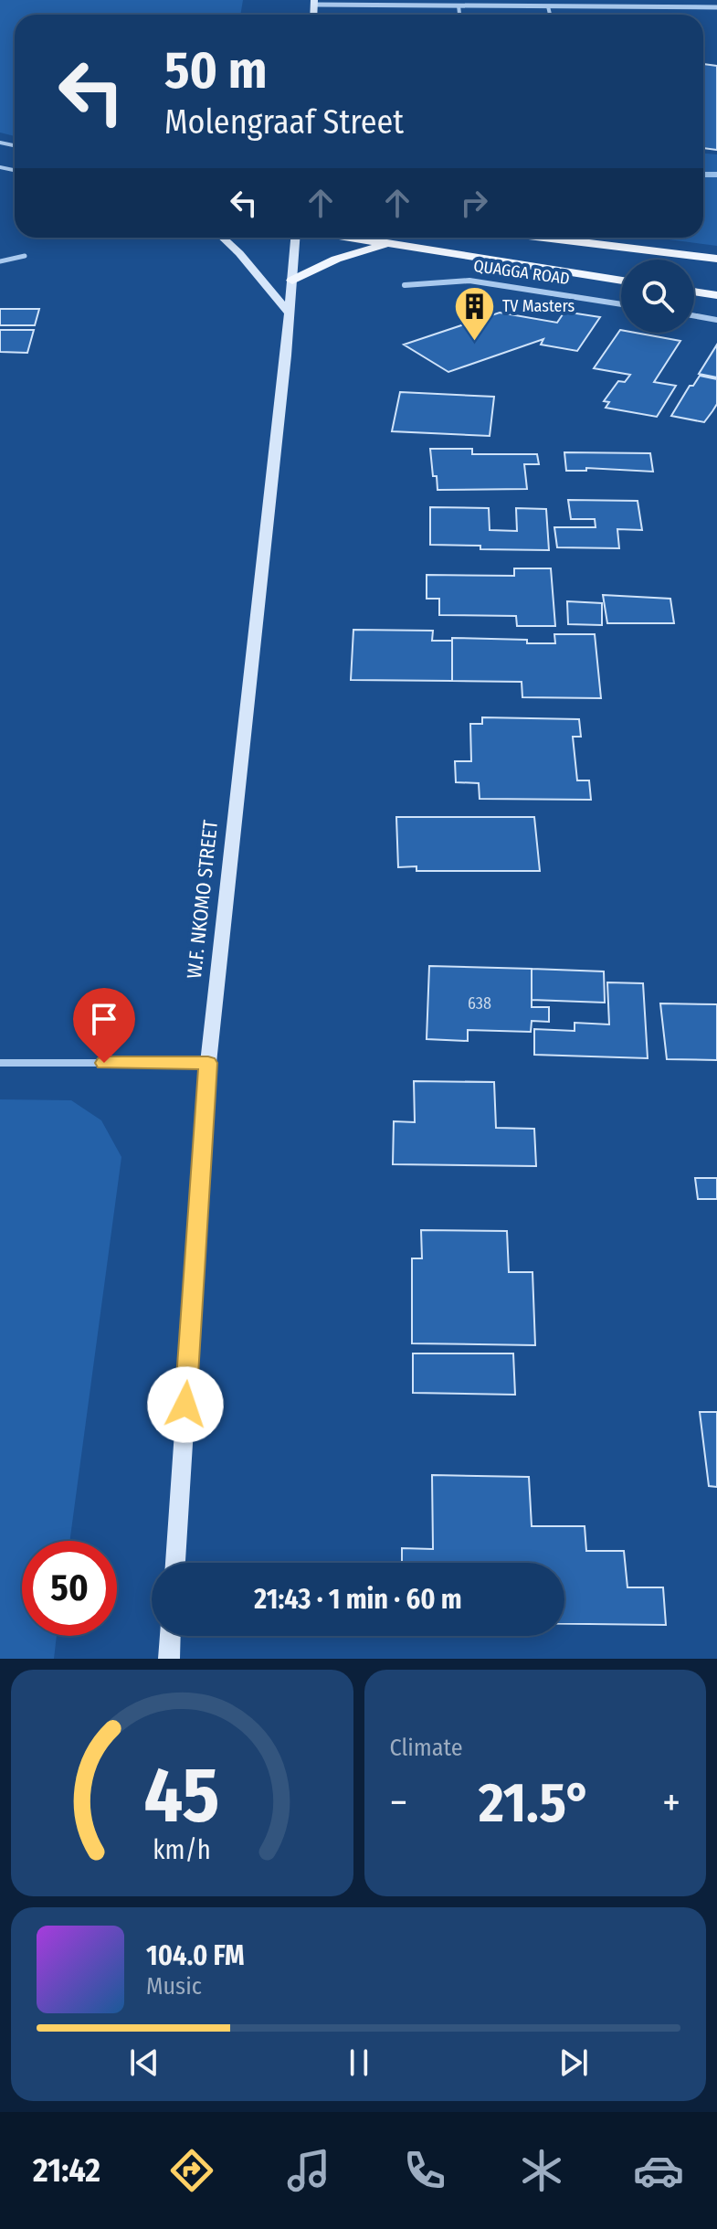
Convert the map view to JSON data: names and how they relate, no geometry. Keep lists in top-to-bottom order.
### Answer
{
  "streets": {
    "main road": ["QUAGGA ROAD", "W.F. NKOMO STREET"]
  },
  "places": {
    "building": ["TV Masters"]
  },
  "house_numbers": ["638"],
  "page": {
    "turn": ["50 m", "Molengraaf Street"],
    "limit": "50",
    "trip": "21:43 · 1 min · 60 m",
    "tile": "Climate",
    "heat": ["−", "21.5°", "+"],
    "song": ["104.0 FM", "Music"],
    "tabs": "21:42",
    "gauge": ["45", "km/h"]
  }
}
